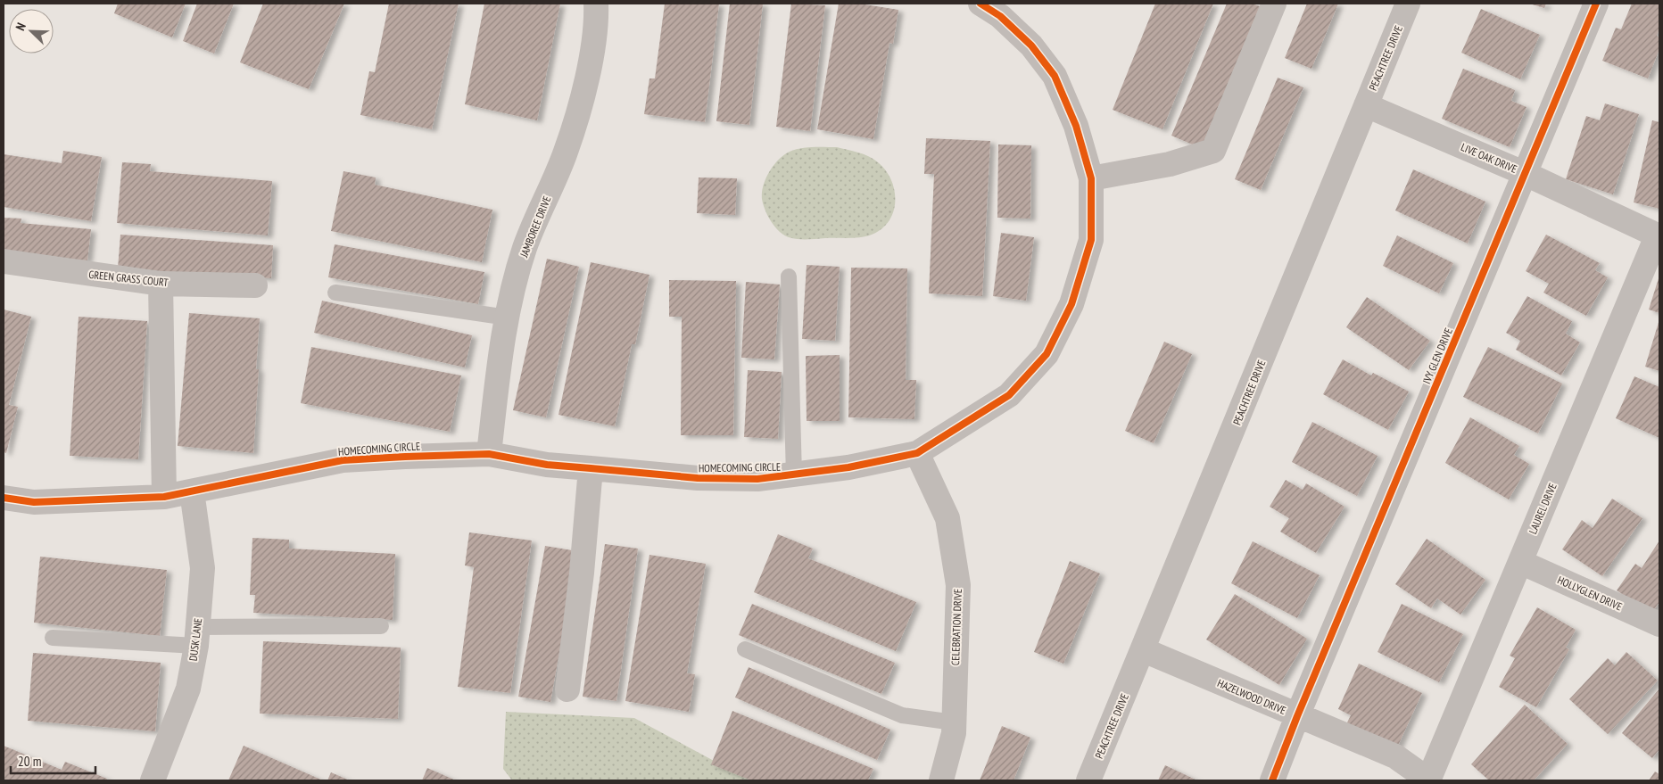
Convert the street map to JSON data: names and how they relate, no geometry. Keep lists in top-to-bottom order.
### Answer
{
  "streets": {
    "street": [
      "PEACHTREE DRIVE",
      "LIVE OAK DRIVE",
      "JAMBOREE DRIVE",
      "GREEN GRASS COURT",
      "IVY GLEN DRIVE",
      "HOMECOMING CIRCLE",
      "LAUREL DRIVE",
      "HOLLYGLEN DRIVE",
      "CELEBRATION DRIVE",
      "DUSK LANE",
      "HAZELWOOD DRIVE"
    ]
  },
  "crossings": [
    ["PEACHTREE DRIVE", "LIVE OAK DRIVE"],
    ["PEACHTREE DRIVE", "HAZELWOOD DRIVE"],
    ["LIVE OAK DRIVE", "IVY GLEN DRIVE"],
    ["LIVE OAK DRIVE", "LAUREL DRIVE"],
    ["JAMBOREE DRIVE", "HOMECOMING CIRCLE"],
    ["IVY GLEN DRIVE", "HAZELWOOD DRIVE"],
    ["HOMECOMING CIRCLE", "CELEBRATION DRIVE"],
    ["HOMECOMING CIRCLE", "DUSK LANE"],
    ["LAUREL DRIVE", "HOLLYGLEN DRIVE"],
    ["LAUREL DRIVE", "HAZELWOOD DRIVE"]
  ],
  "scale_bar": "20 m",
  "north": "top left"
}
